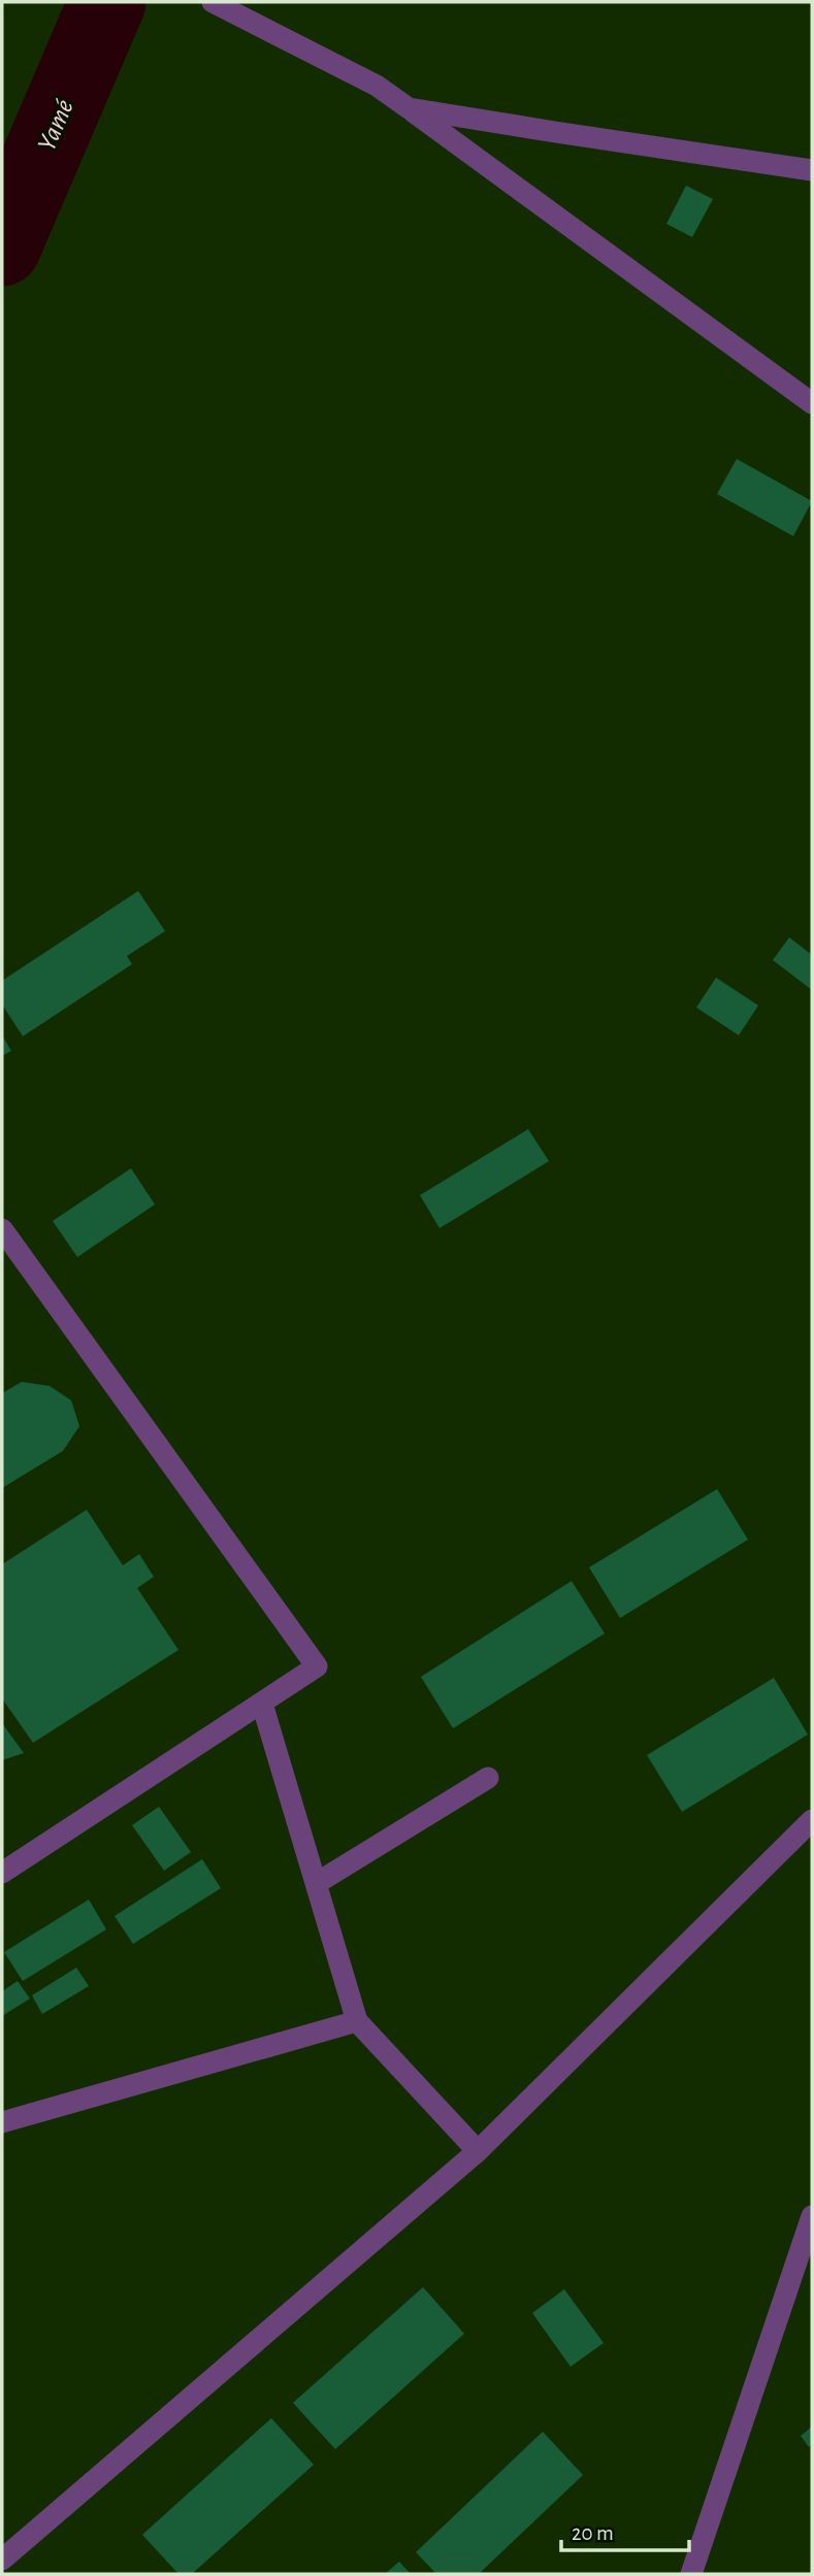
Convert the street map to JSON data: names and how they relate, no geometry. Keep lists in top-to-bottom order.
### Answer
{
  "water": ["Yamé"],
  "scale_bar": "20 m"
}
